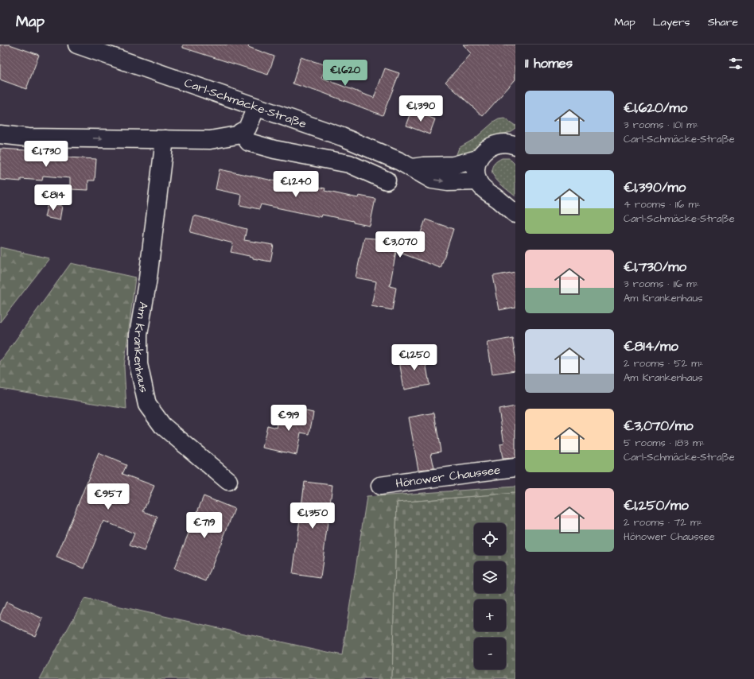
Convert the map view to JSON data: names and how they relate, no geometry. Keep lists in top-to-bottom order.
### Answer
{
  "streets": {
    "street": ["Carl-Schmäcke-Straße", "Am Krankenhaus", "Hönower Chaussee"]
  },
  "page": {
    "header": "Map",
    "nav": ["Map", "Layers", "Share"],
    "heading": "11 homes",
    "price": [
      "€1,620",
      "€1,390",
      "€1,730",
      "€1,240",
      "€814",
      "€3,070",
      "€1,250",
      "€919",
      "€957",
      "€1,350",
      "€719"
    ],
    "list": [
      {
        "name": "€1,620/mo",
        "note": "3 rooms · 101 m² · Carl-Schmäcke-Straße"
      },
      {
        "name": "€1,390/mo",
        "note": "4 rooms · 116 m² · Carl-Schmäcke-Straße"
      },
      {
        "name": "€1,730/mo",
        "note": "3 rooms · 116 m² · Am Krankenhaus"
      },
      {
        "name": "€814/mo",
        "note": "2 rooms · 52 m² · Am Krankenhaus"
      },
      {
        "name": "€3,070/mo",
        "note": "5 rooms · 183 m² · Carl-Schmäcke-Straße"
      },
      {
        "name": "€1,250/mo",
        "note": "2 rooms · 72 m² · Hönower Chaussee"
      }
    ],
    "map_buttons": ["+", "−"]
  }
}
